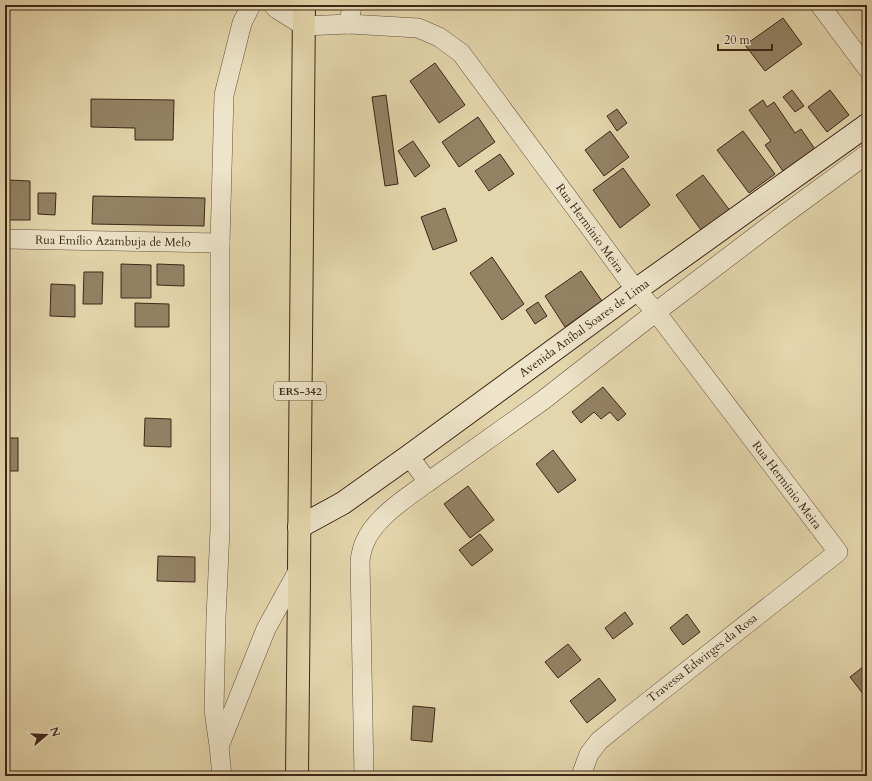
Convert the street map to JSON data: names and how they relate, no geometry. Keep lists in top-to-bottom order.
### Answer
{
  "streets": {
    "main road": ["ERS-342"],
    "street": [
      "Rua Hermínio Meira",
      "Rua Emílio Azambuja de Melo",
      "Avenida Aníbal Soares de Lima",
      "Travessa Edwirges da Rosa"
    ]
  },
  "crossings": [
    ["Rua Hermínio Meira", "Avenida Aníbal Soares de Lima"],
    ["Rua Hermínio Meira", "ERS-342"],
    ["Rua Hermínio Meira", "Travessa Edwirges da Rosa"],
    ["Avenida Aníbal Soares de Lima", "ERS-342"]
  ],
  "scale_bar": "20 m",
  "north": "right"
}
